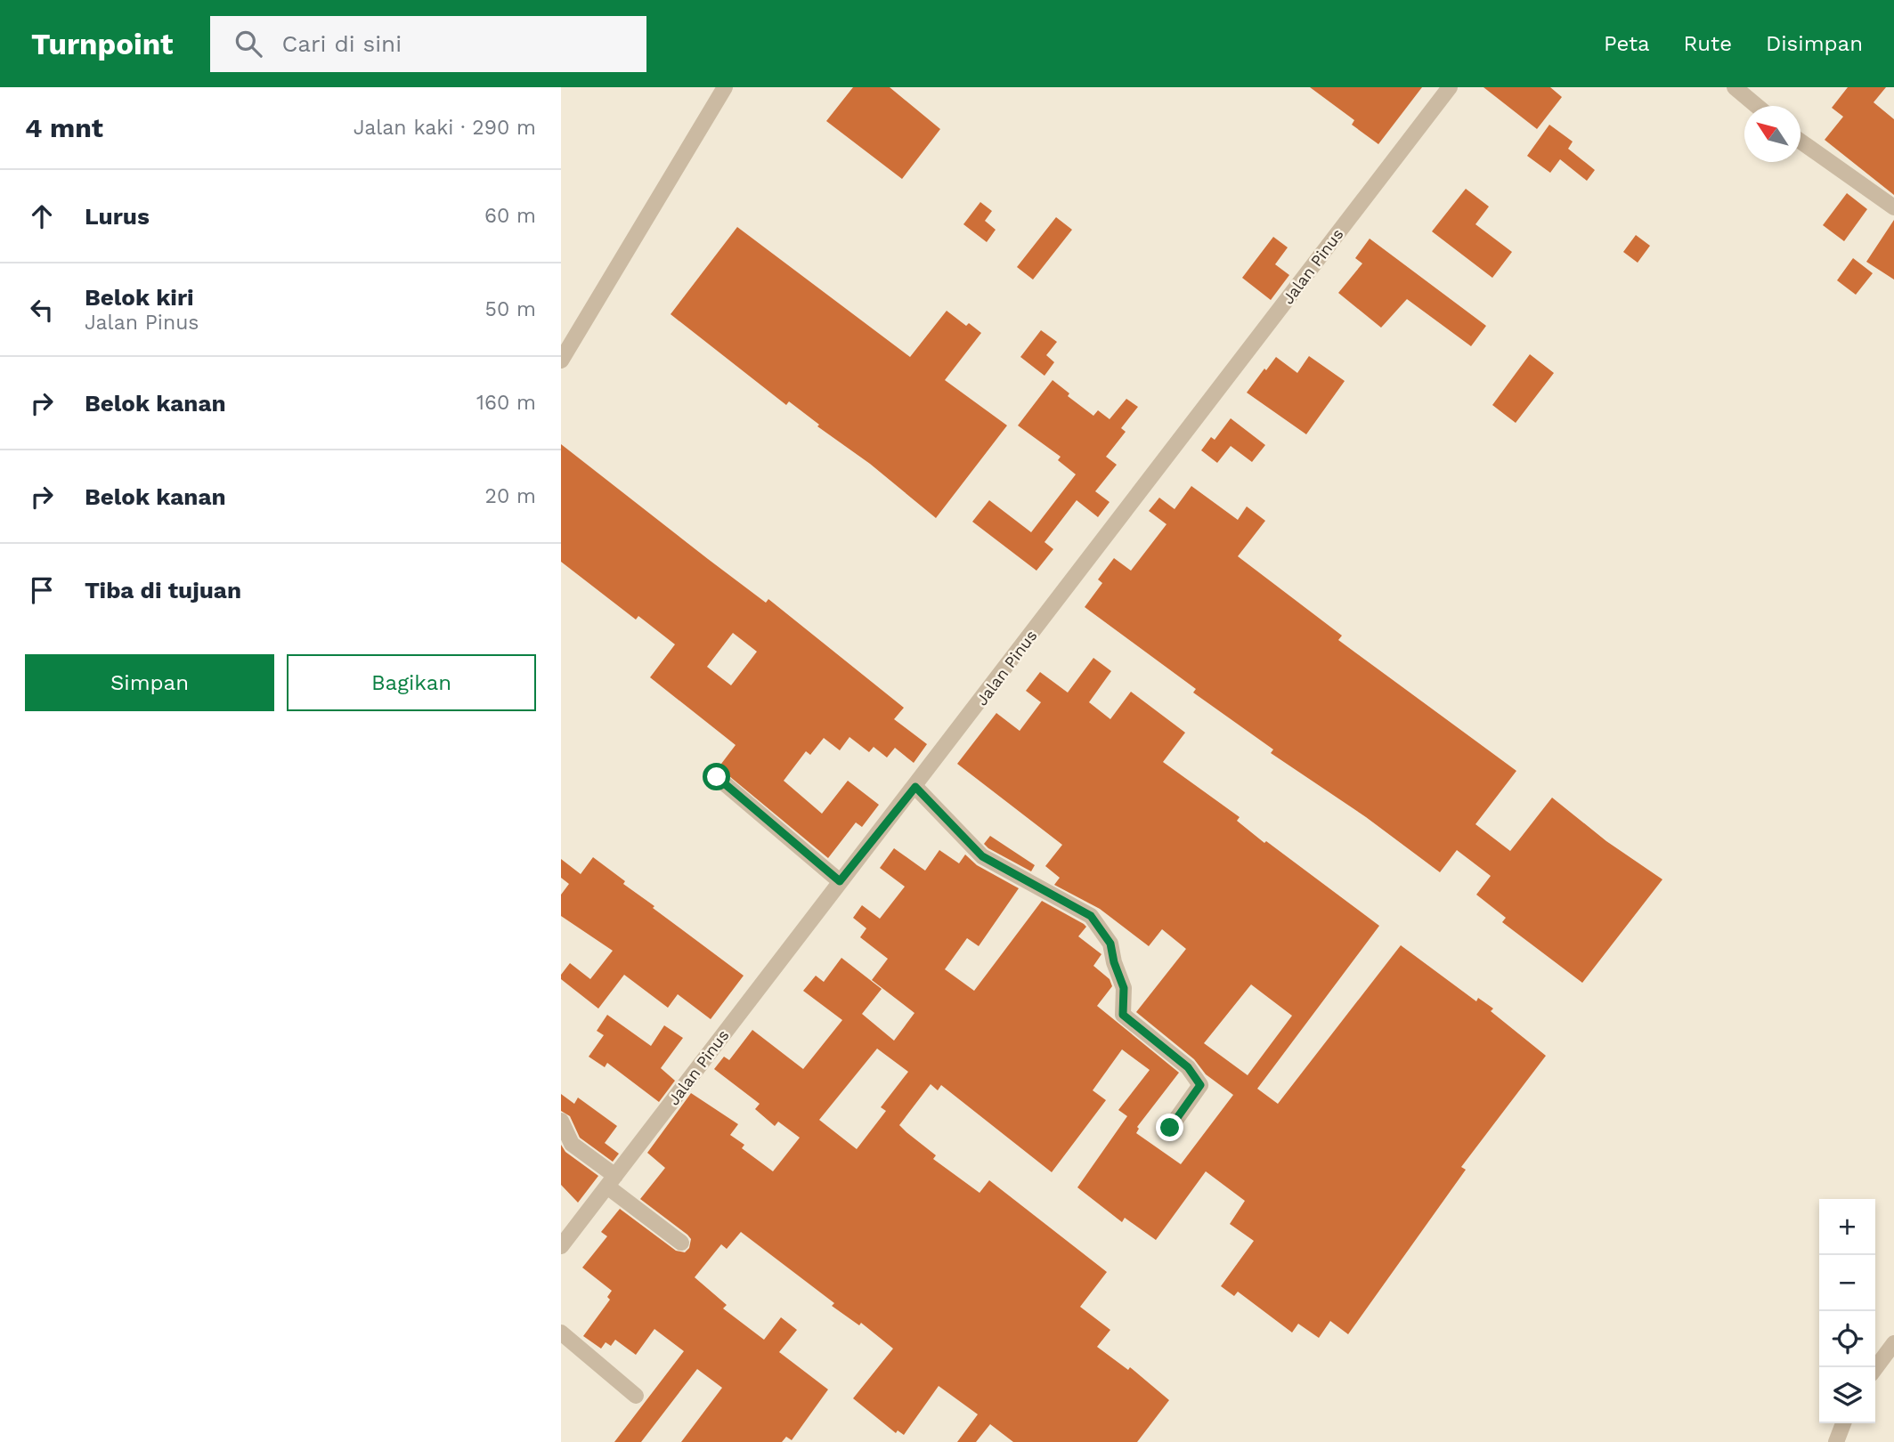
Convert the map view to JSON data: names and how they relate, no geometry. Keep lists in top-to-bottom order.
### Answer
{
  "streets": {
    "street": ["Jalan Pinus"]
  },
  "north": "top left",
  "page": {
    "header": "Turnpoint",
    "search": "Cari di sini",
    "nav": ["Peta", "Rute", "Disimpan"],
    "heading": ["4 mnt", "Jalan kaki · 290 m"],
    "list": [
      ["Lurus", "60 m"],
      ["Belok kiri", "Jalan Pinus", "50 m"],
      ["Belok kanan", "160 m"],
      ["Belok kanan", "20 m"],
      "Tiba di tujuan"
    ],
    "buttons": ["Simpan", "Bagikan"],
    "map_buttons": ["+", "−"]
  }
}
